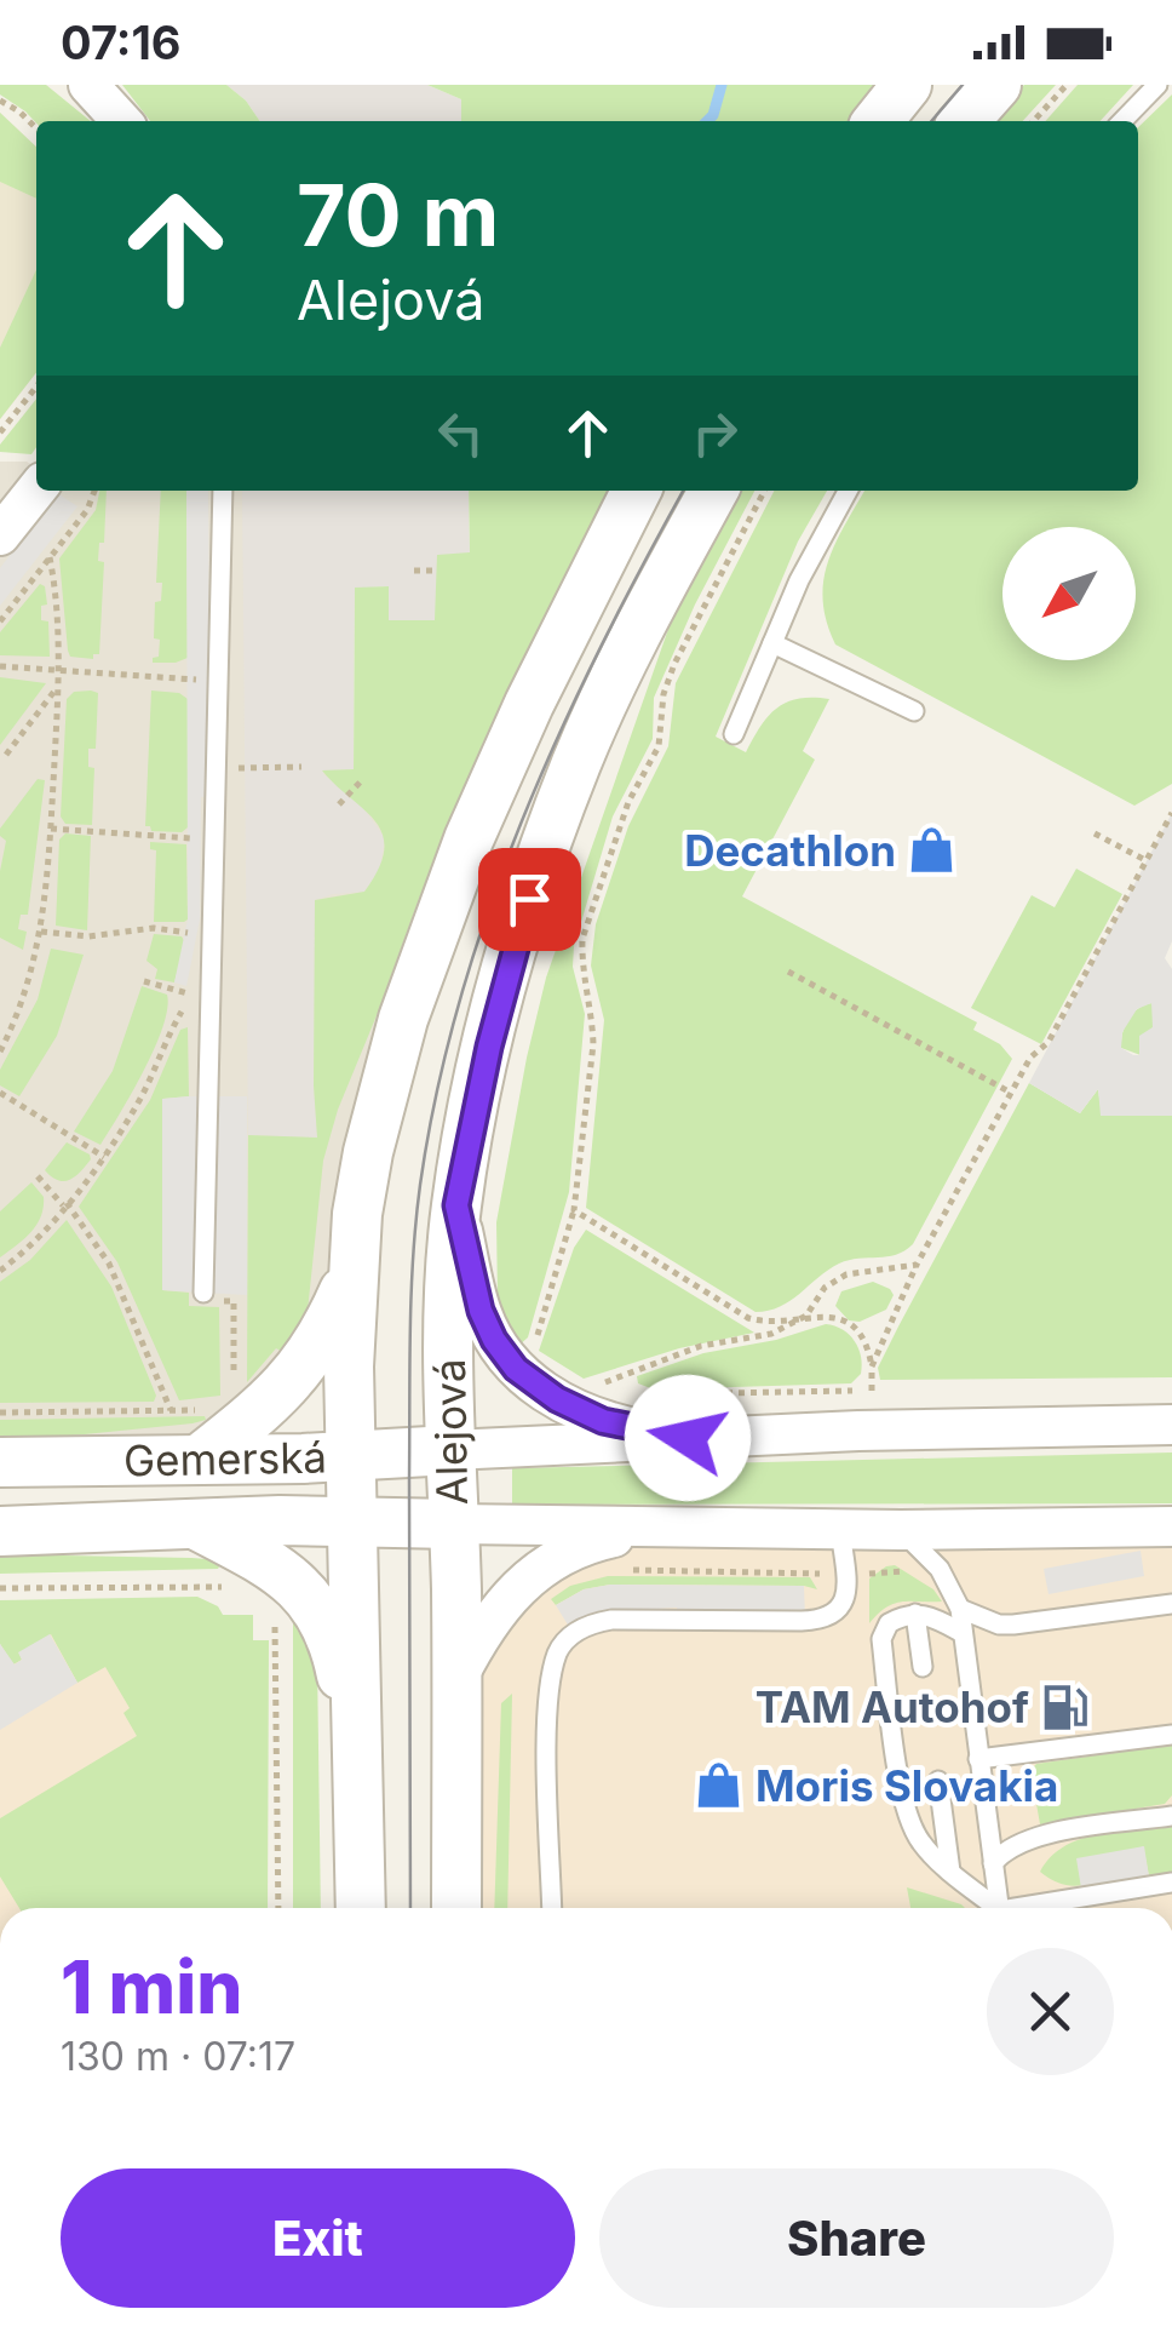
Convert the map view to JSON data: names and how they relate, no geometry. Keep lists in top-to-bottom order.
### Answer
{
  "streets": {
    "street": ["Alejová", "Gemerská"]
  },
  "crossings": [
    ["Alejová", "Gemerská"]
  ],
  "places": {
    "shop": ["Decathlon", "Moris Slovakia"],
    "fuel station": ["TAM Autohof"]
  },
  "north": "bottom left",
  "page": {
    "status": "07:16",
    "turn": ["70 m", "Alejová"],
    "heading": ["1 min", "130 m · 07:17"],
    "buttons": ["Exit", "Share"]
  }
}
